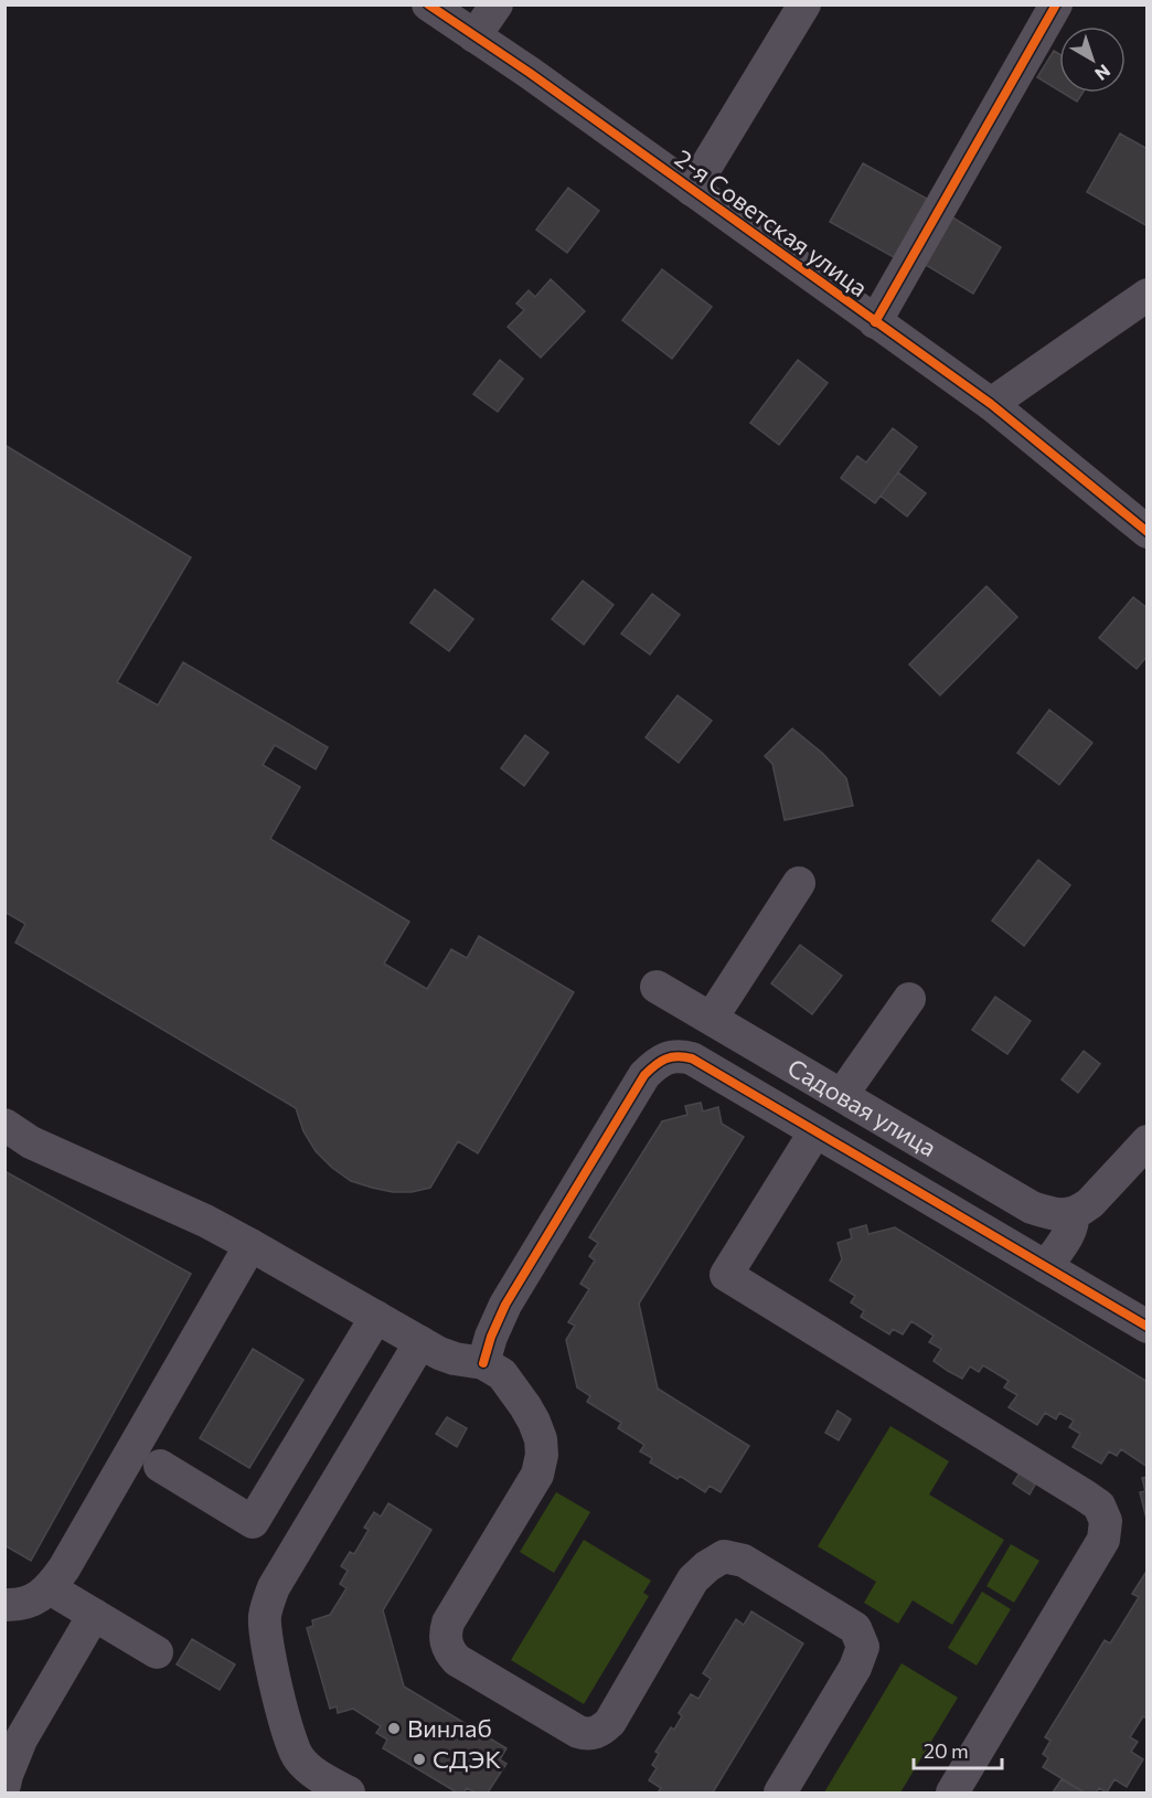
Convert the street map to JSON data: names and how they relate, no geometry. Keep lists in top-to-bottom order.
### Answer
{
  "streets": {
    "street": ["2-я Советская улица", "Садовая улица"]
  },
  "places": ["Винлаб", "СДЭК"],
  "scale_bar": "20 m",
  "north": "bottom right"
}
